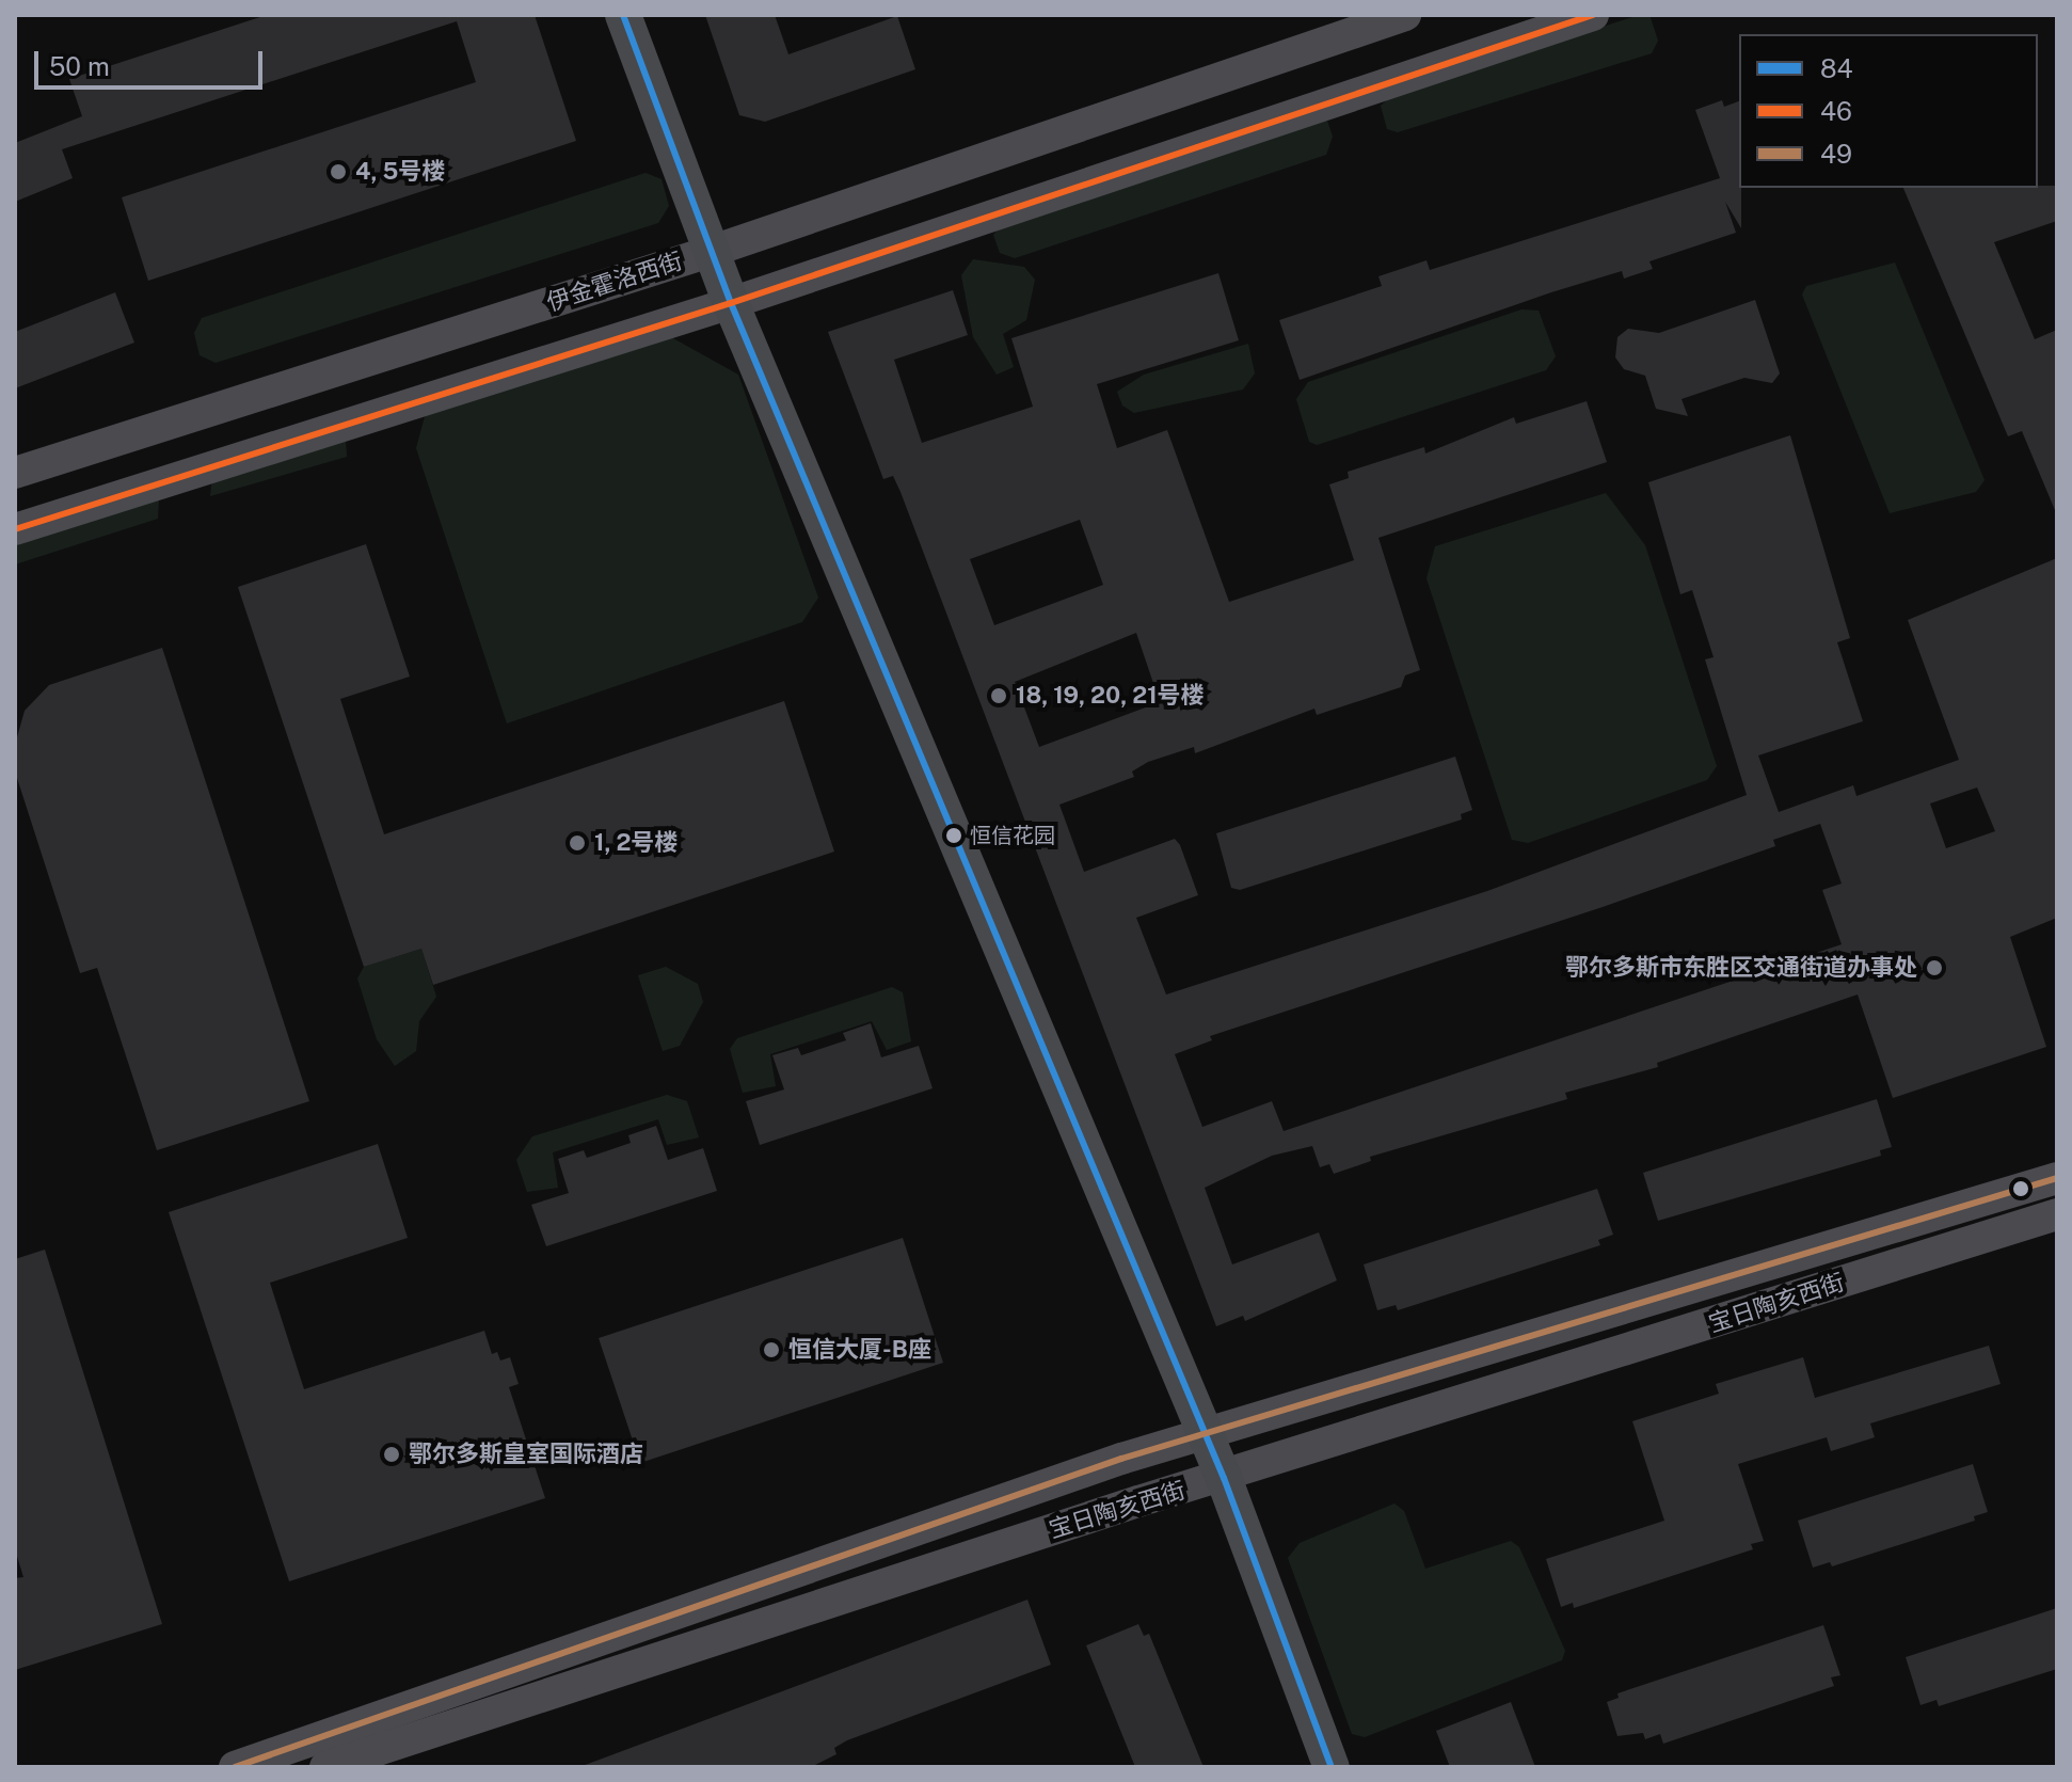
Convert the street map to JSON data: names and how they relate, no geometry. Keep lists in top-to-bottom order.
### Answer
{
  "streets": {
    "street": ["伊金霍洛西街", "宝日陶亥西街"]
  },
  "places": [
    "4, 5号楼",
    "18, 19, 20, 21号楼",
    "恒信花园",
    "1, 2号楼",
    "鄂尔多斯市东胜区交通街道办事处",
    "恒信大厦-B座",
    "鄂尔多斯皇室国际酒店"
  ],
  "lines": ["transit line 84", "transit line 46", "transit line 49"],
  "legend": ["84", "46", "49"],
  "scale_bar": "50 m"
}
